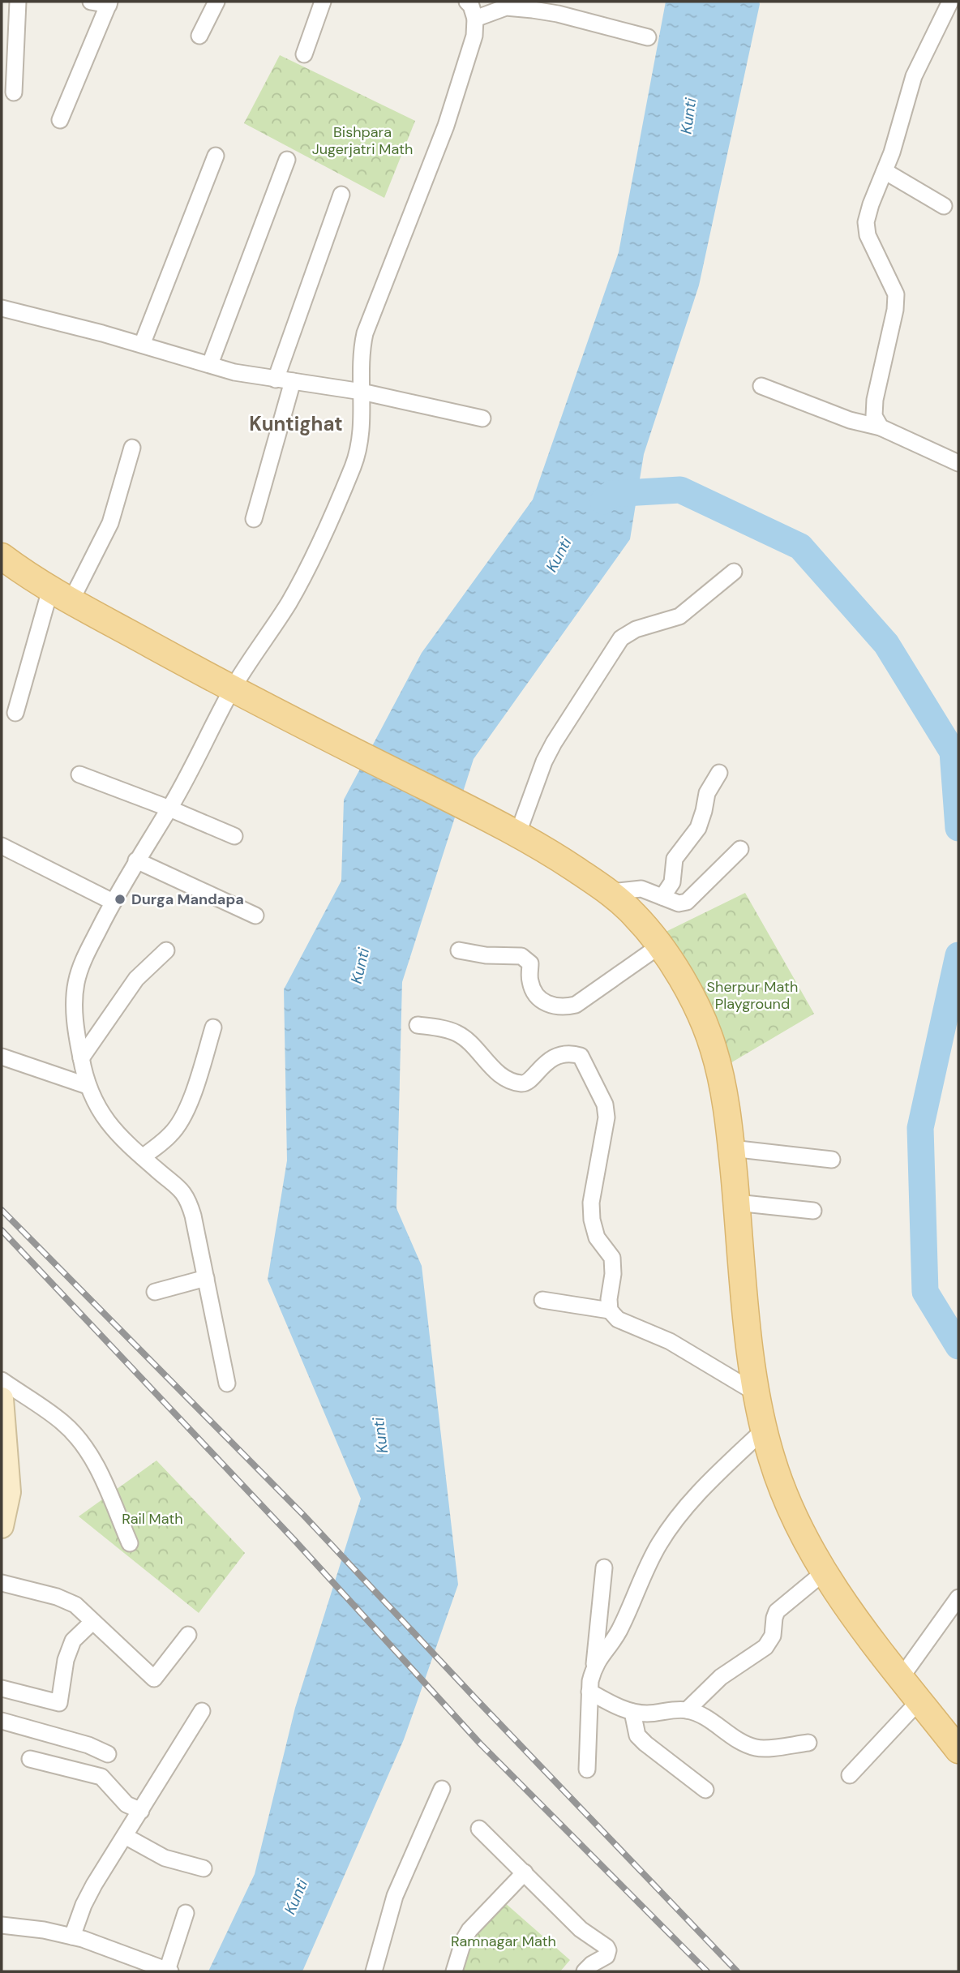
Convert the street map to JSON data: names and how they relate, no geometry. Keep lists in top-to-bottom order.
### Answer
{
  "districts": ["Kuntighat"],
  "water": ["Kunti"],
  "parks": [
    "Bishpara Jugerjatri Math",
    "Sherpur Math Playground",
    "Rail Math",
    "Ramnagar Math"
  ],
  "places": ["Durga Mandapa"]
}
